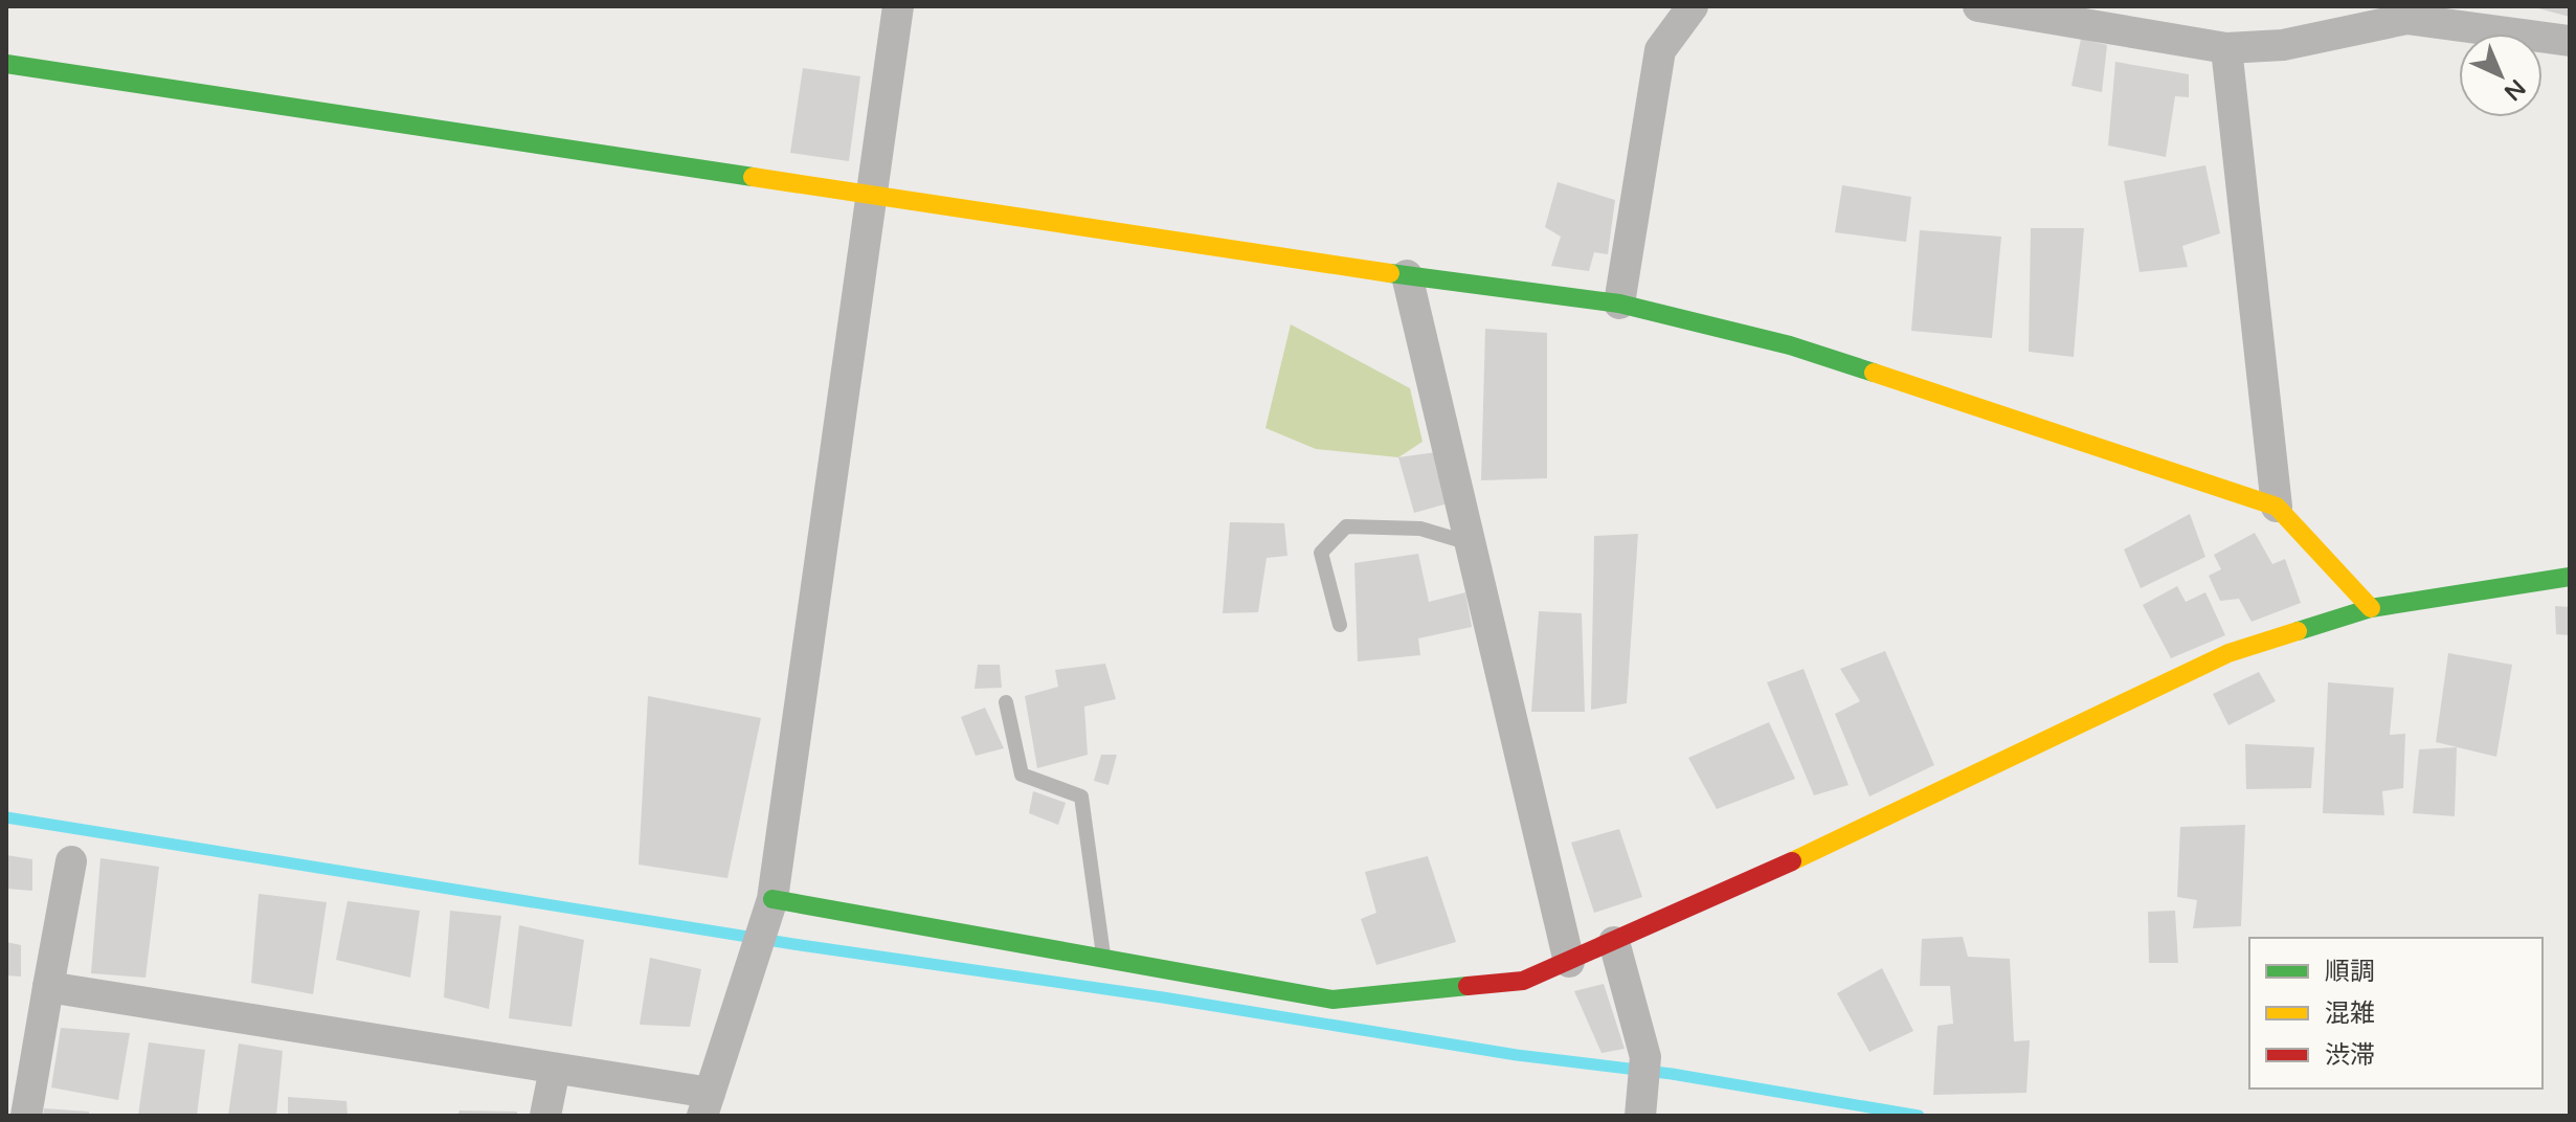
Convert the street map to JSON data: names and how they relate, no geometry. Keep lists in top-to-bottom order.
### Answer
{
  "legend": ["順調", "混雑", "渋滞"],
  "north": "bottom right"
}
